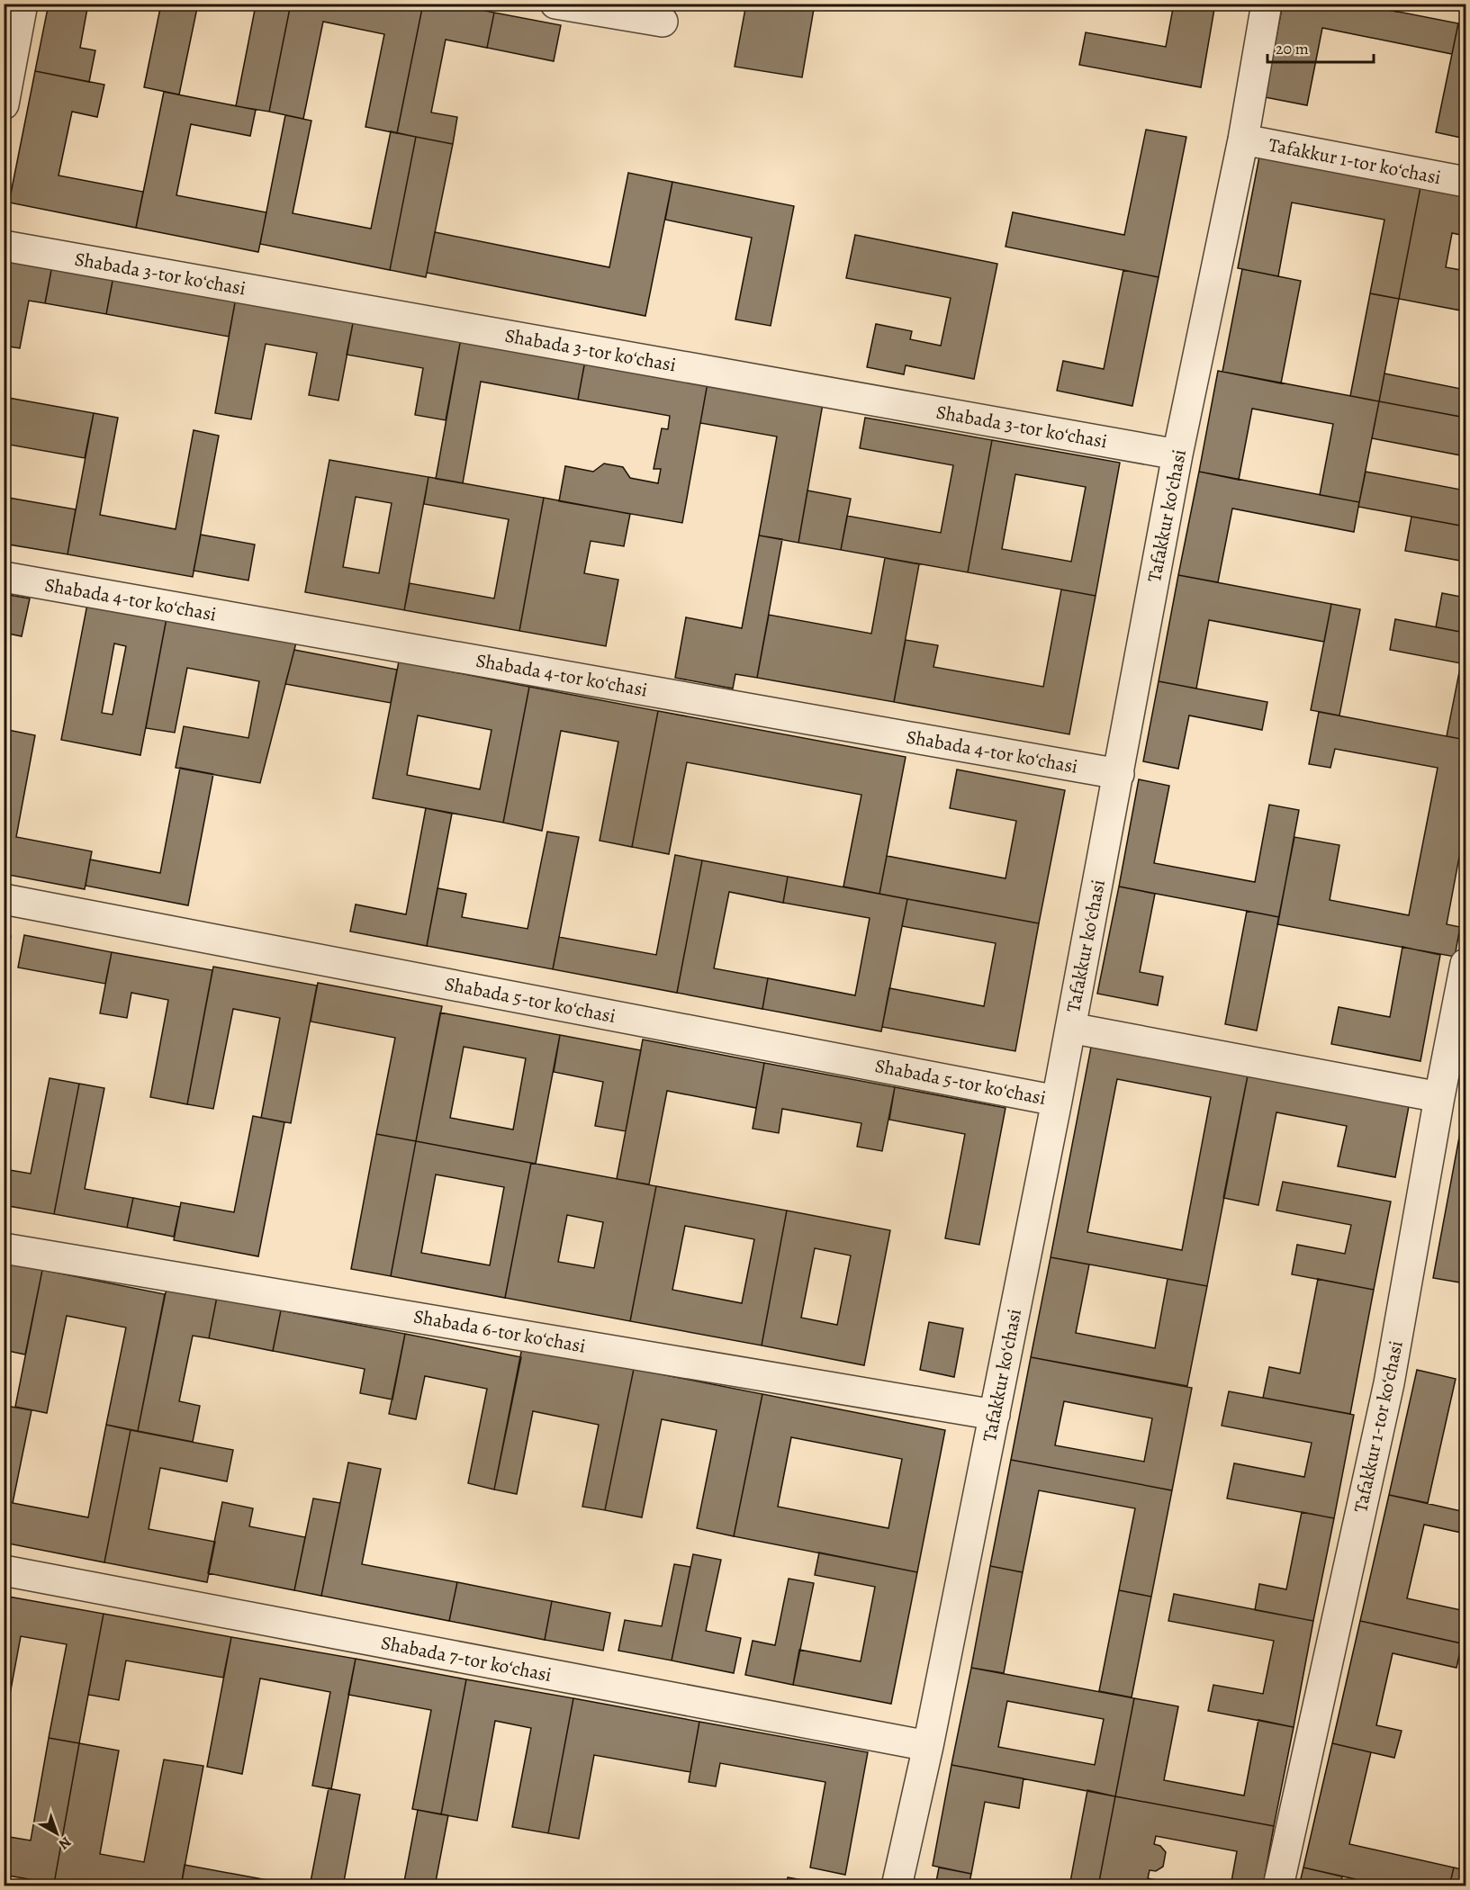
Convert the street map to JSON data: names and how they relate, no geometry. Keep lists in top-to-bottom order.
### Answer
{
  "streets": {
    "street": [
      "Tafakkur 1-tor koʻchasi",
      "Shabada 3-tor koʻchasi",
      "Tafakkur koʻchasi",
      "Shabada 4-tor koʻchasi",
      "Shabada 5-tor koʻchasi",
      "Shabada 6-tor koʻchasi",
      "Shabada 7-tor koʻchasi"
    ]
  },
  "crossings": [
    ["Tafakkur 1-tor koʻchasi", "Tafakkur koʻchasi"],
    ["Shabada 3-tor koʻchasi", "Tafakkur koʻchasi"],
    ["Tafakkur koʻchasi", "Shabada 4-tor koʻchasi"],
    ["Tafakkur koʻchasi", "Shabada 5-tor koʻchasi"],
    ["Tafakkur koʻchasi", "Shabada 6-tor koʻchasi"],
    ["Tafakkur koʻchasi", "Shabada 7-tor koʻchasi"]
  ],
  "scale_bar": "20 m",
  "north": "bottom right"
}
